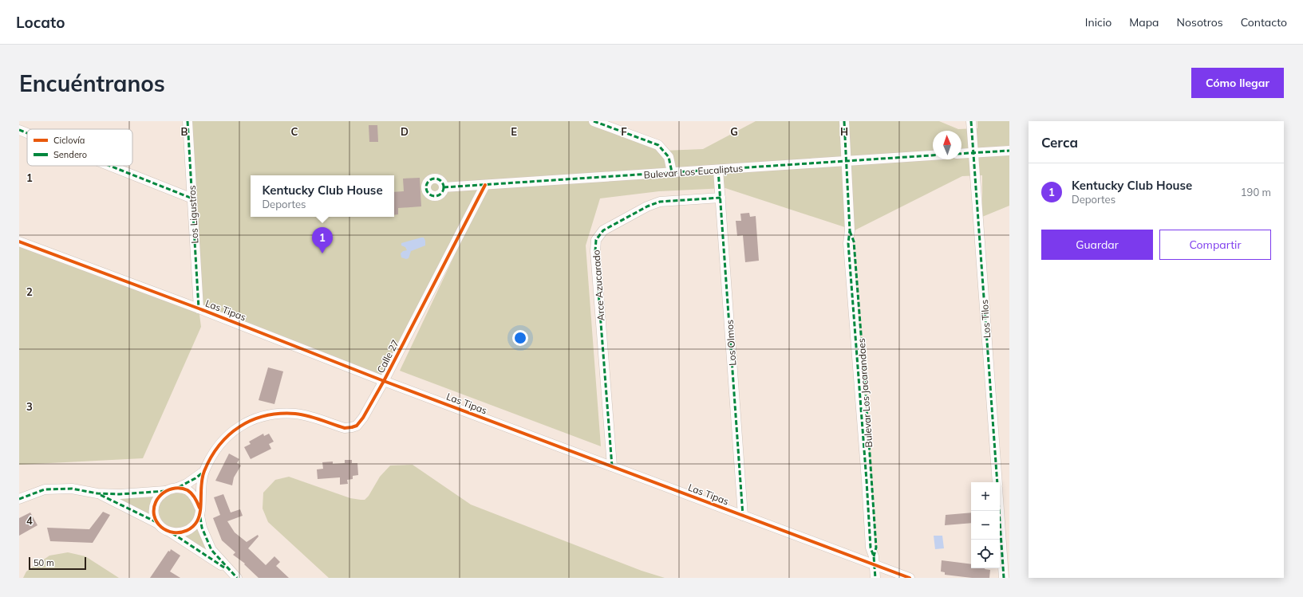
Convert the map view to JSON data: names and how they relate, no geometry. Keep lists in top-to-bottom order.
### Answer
{
  "streets": {
    "street": [
      "Bulevar Los Eucaliptus",
      "Los Ligustros",
      "Arce Azucarado",
      "Las Tipas",
      "Los Tilos",
      "Los Olmos",
      "Calle 27",
      "Bulevar Los Jacarandaes"
    ]
  },
  "crossings": [
    ["Bulevar Los Eucaliptus", "Los Olmos"],
    ["Bulevar Los Eucaliptus", "Calle 27"],
    ["Bulevar Los Eucaliptus", "Bulevar Los Jacarandaes"],
    ["Los Ligustros", "Las Tipas"],
    ["Arce Azucarado", "Las Tipas"],
    ["Arce Azucarado", "Los Olmos"],
    ["Las Tipas", "Los Olmos"],
    ["Las Tipas", "Calle 27"],
    ["Las Tipas", "Bulevar Los Jacarandaes"]
  ],
  "legend": ["Ciclovía", "Sendero"],
  "scale_bar": "50 m",
  "north": "top",
  "page": {
    "header": "Locato",
    "nav": [
      "Inicio",
      "Mapa",
      "Nosotros",
      "Contacto"
    ],
    "buttons": [
      "Cómo llegar",
      ["Guardar", "Compartir"]
    ],
    "title": "Encuéntranos",
    "heading": "Cerca",
    "list": [
      {
        "mark": "1",
        "name": "Kentucky Club House",
        "note": "Deportes",
        "value": "190 m"
      }
    ],
    "popup": ["Kentucky Club House", "Deportes"],
    "pins": "1",
    "map_buttons": ["+", "−"],
    "scale": "50 m"
  },
  "grid": {
    "columns": [
      "B",
      "C",
      "D",
      "E",
      "F",
      "G",
      "H"
    ],
    "rows": [
      "1",
      "2",
      "3",
      "4"
    ]
  }
}
